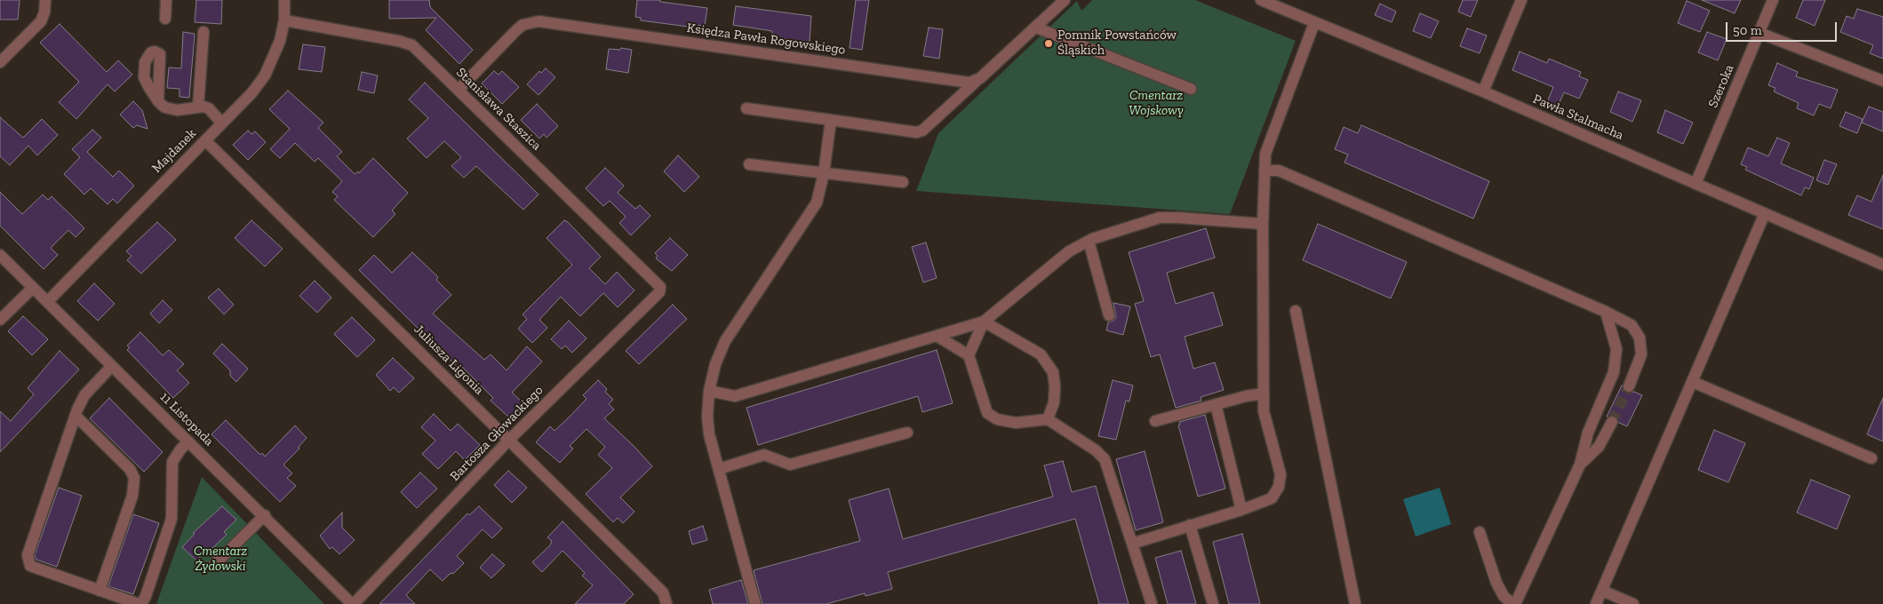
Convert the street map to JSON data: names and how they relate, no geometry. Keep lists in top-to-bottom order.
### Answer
{
  "streets": {
    "street": [
      "Księdza Pawła Rogowskiego",
      "Szeroka",
      "Stanisława Staszica",
      "Pawła Stalmacha",
      "Majdanek",
      "Juliusza Ligonia",
      "11 Listopada",
      "Bartosza Głowackiego"
    ]
  },
  "crossings": [
    ["Księdza Pawła Rogowskiego", "Stanisława Staszica"],
    ["Szeroka", "Pawła Stalmacha"],
    ["Stanisława Staszica", "Majdanek"],
    ["Stanisława Staszica", "Bartosza Głowackiego"],
    ["Majdanek", "Juliusza Ligonia"],
    ["Majdanek", "11 Listopada"],
    ["Juliusza Ligonia", "Bartosza Głowackiego"],
    ["11 Listopada", "Bartosza Głowackiego"]
  ],
  "parks": ["Cmentarz Wojskowy", "Cmentarz Żydowski"],
  "places": ["Pomnik Powstańców Śląskich"],
  "scale_bar": "50 m"
}
